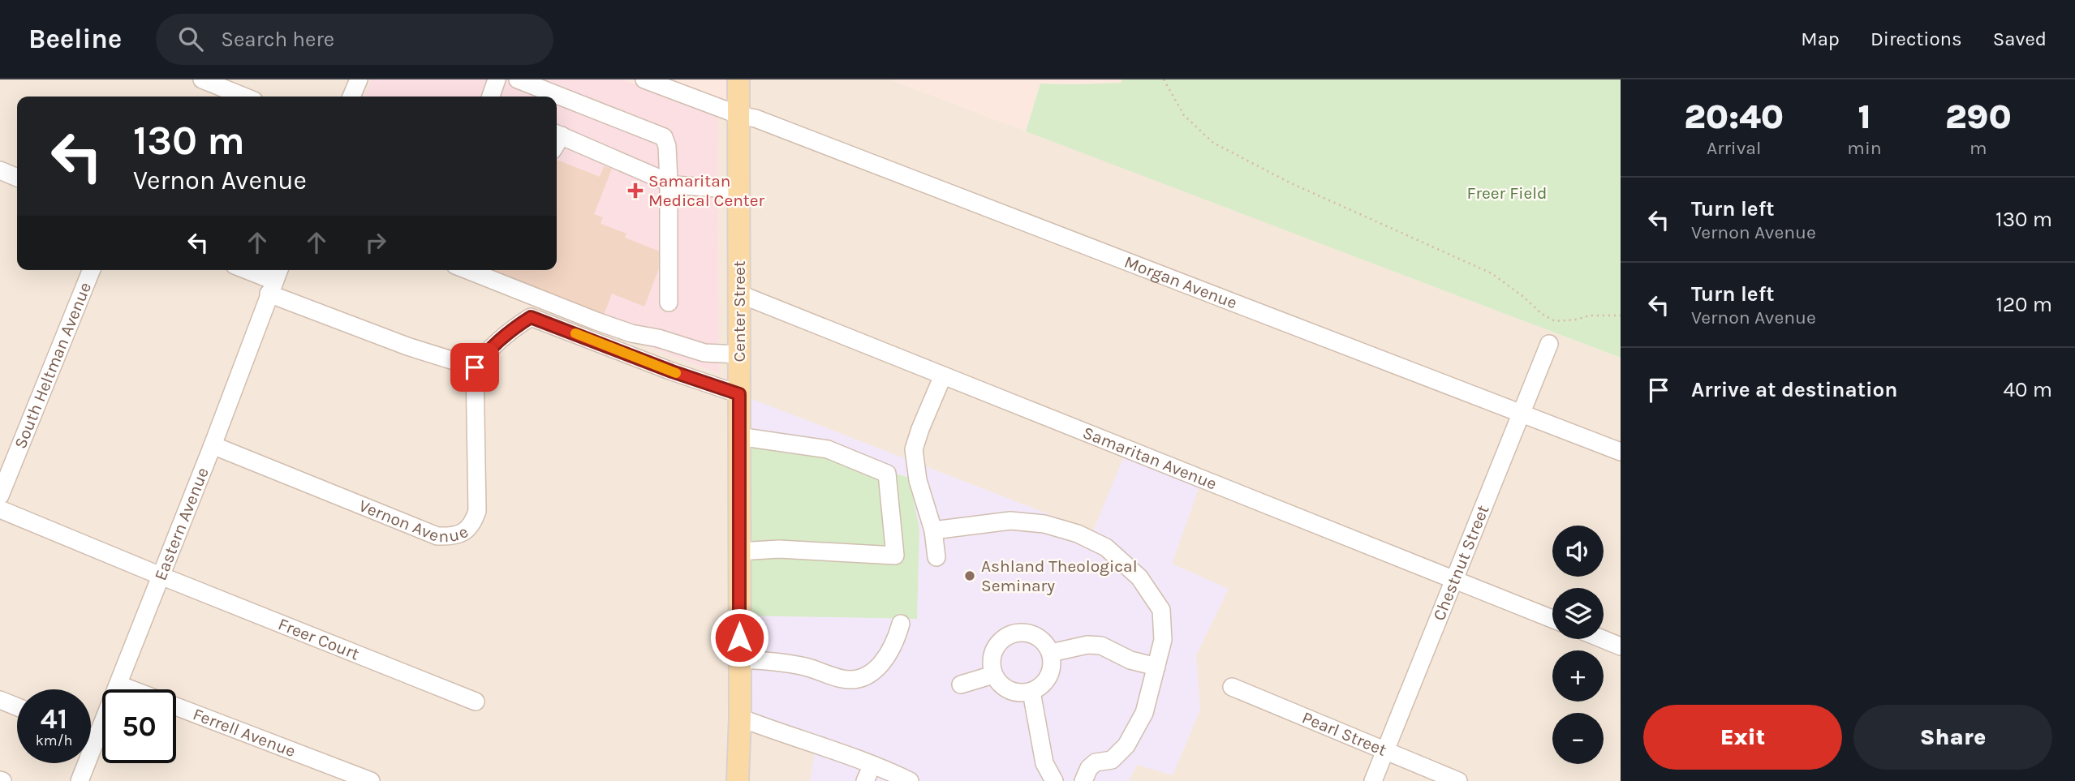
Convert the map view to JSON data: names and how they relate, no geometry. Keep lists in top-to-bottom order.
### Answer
{
  "streets": {
    "main road": ["Center Street"],
    "street": [
      "Morgan Avenue",
      "South Heltman Avenue",
      "Samaritan Avenue",
      "Vernon Avenue",
      "Eastern Avenue",
      "Chestnut Street",
      "Freer Court",
      "Ferrell Avenue",
      "Pearl Street"
    ]
  },
  "crossings": [
    ["Morgan Avenue", "Center Street"],
    ["Morgan Avenue", "Chestnut Street"],
    ["Center Street", "Samaritan Avenue"],
    ["Samaritan Avenue", "Chestnut Street"],
    ["Vernon Avenue", "Eastern Avenue"],
    ["Eastern Avenue", "Freer Court"],
    ["Eastern Avenue", "Ferrell Avenue"],
    ["Chestnut Street", "Pearl Street"]
  ],
  "parks": ["Freer Field"],
  "places": {
    "health": ["Samaritan Medical Center"],
    "other": ["Ashland Theological Seminary"]
  },
  "page": {
    "header": "Beeline",
    "search": "Search here",
    "nav": ["Map", "Directions", "Saved"],
    "eta": [
      "20:40",
      "Arrival",
      "1",
      "min",
      "290",
      "m"
    ],
    "turn": ["130 m", "Vernon Avenue"],
    "list": [
      {
        "name": "Turn left",
        "note": "Vernon Avenue",
        "value": "130 m"
      },
      {
        "name": "Turn left",
        "note": "Vernon Avenue",
        "value": "120 m"
      },
      {
        "name": "Arrive at destination",
        "value": "40 m"
      }
    ],
    "map_buttons": ["+", "−"],
    "speed": "41 km/h",
    "limit": "50",
    "buttons": ["Exit", "Share"]
  }
}
